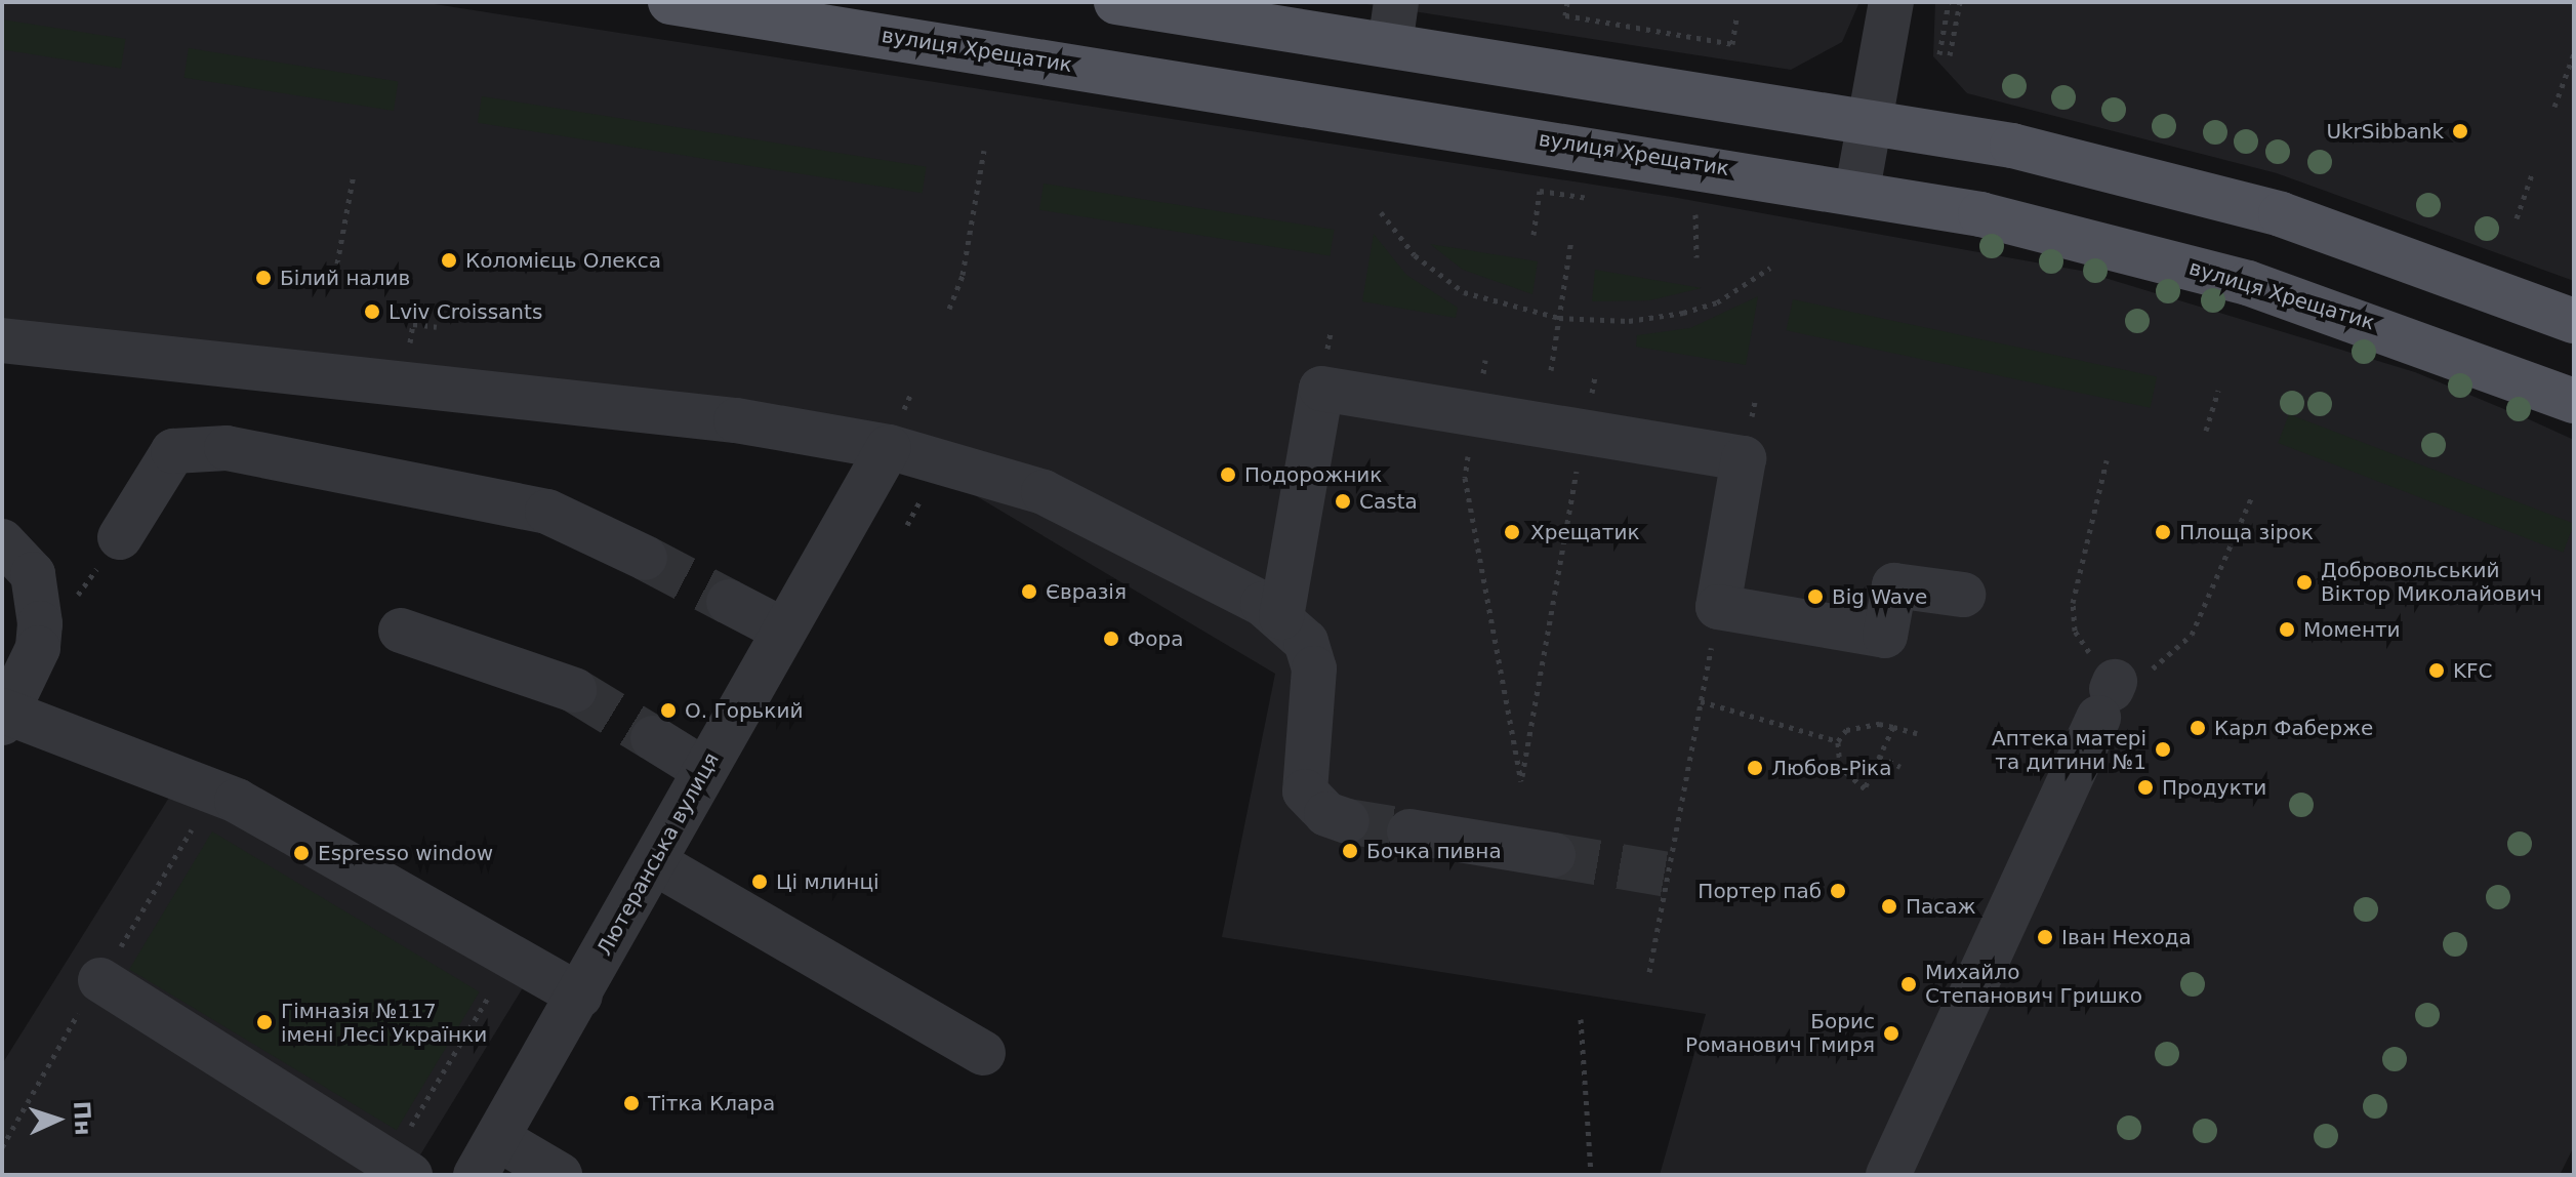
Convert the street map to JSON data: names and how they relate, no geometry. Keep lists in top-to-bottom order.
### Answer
{
  "streets": {
    "main road": ["вулиця Хрещатик"],
    "street": ["Лютеранська вулиця"]
  },
  "places": [
    "UkrSibbank",
    "Коломієць Олекса",
    "Білий налив",
    "Lviv Croissants",
    "Подорожник",
    "Casta",
    "Хрещатик",
    "Площа зірок",
    "Добровольський Віктор Миколайович",
    "Євразія",
    "Big Wave",
    "Моменти",
    "Фора",
    "KFC",
    "О. Горький",
    "Карл Фаберже",
    "Аптека матері та дитини №1",
    "Любов-Ріка",
    "Продукти",
    "Бочка пивна",
    "Espresso window",
    "Ці млинці",
    "Портер паб",
    "Пасаж",
    "Іван Нехода",
    "Михайло Степанович Гришко",
    "Гімназія №117 імені Лесі Українки",
    "Борис Романович Гмиря",
    "Тітка Клара"
  ],
  "north": "right"
}
